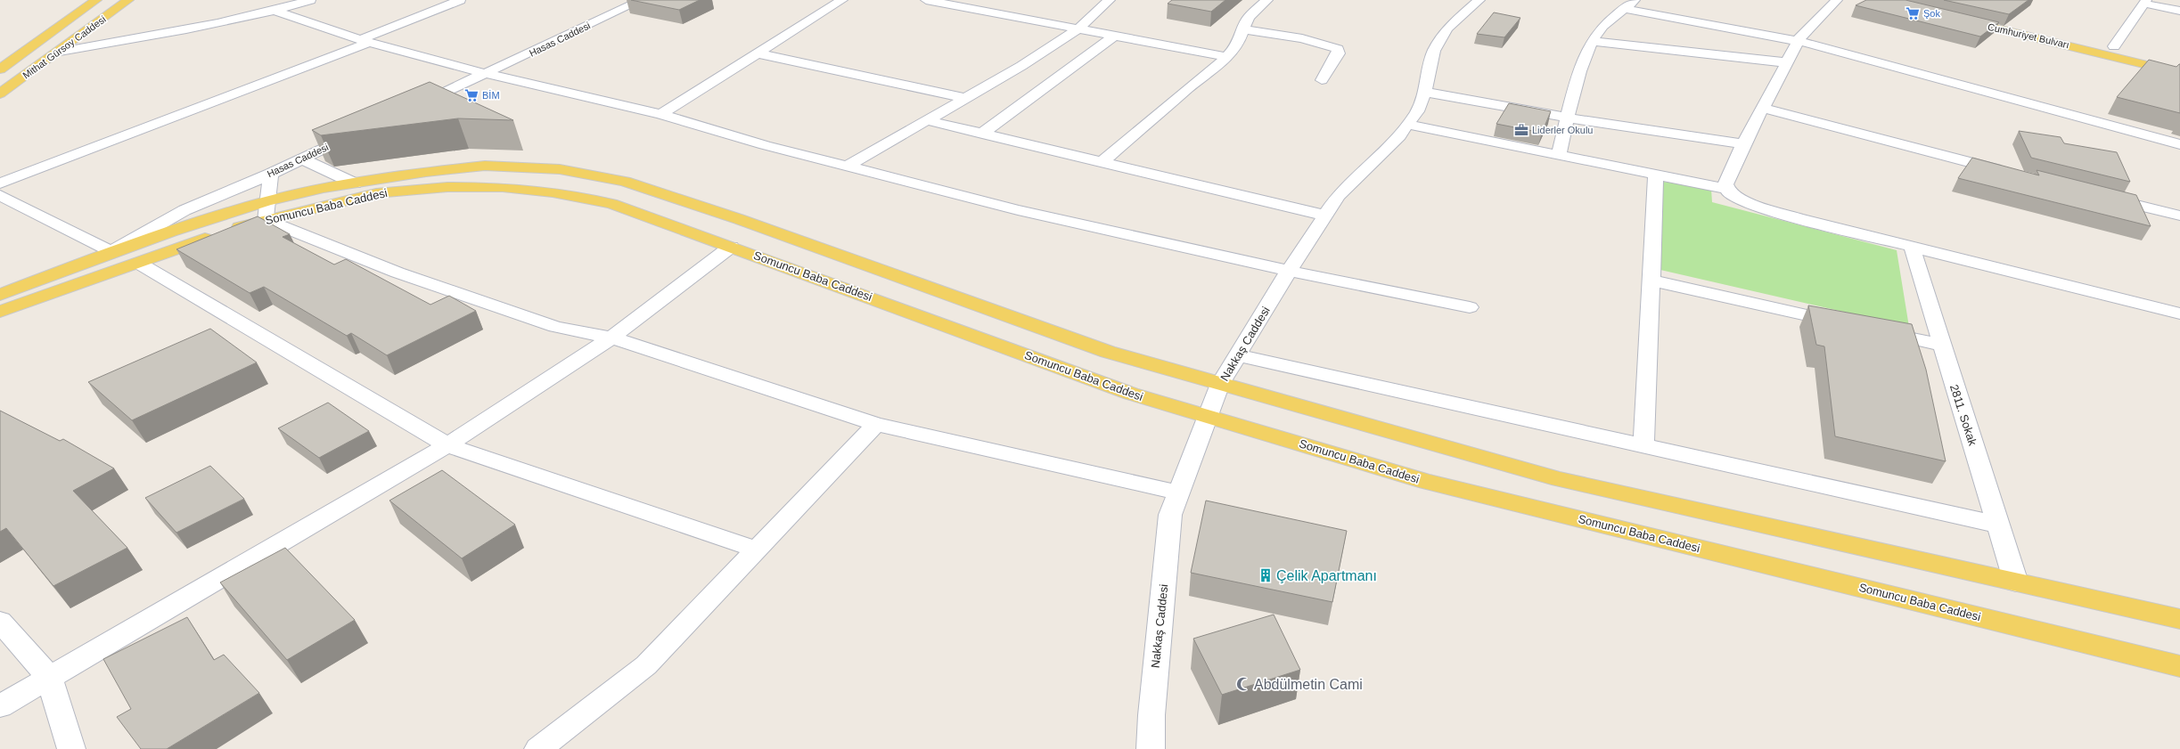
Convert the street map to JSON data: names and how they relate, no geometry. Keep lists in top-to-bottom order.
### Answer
{
  "streets": {
    "main road": ["Cumhuriyet Bulvarı", "Mithat Gürsoy Caddesi", "Somuncu Baba Caddesi"],
    "street": ["Hasas Caddesi", "Nakkaş Caddesi", "2811. Sokak"]
  },
  "crossings": [
    ["Hasas Caddesi", "Somuncu Baba Caddesi"],
    ["Somuncu Baba Caddesi", "Nakkaş Caddesi"],
    ["Somuncu Baba Caddesi", "2811. Sokak"]
  ],
  "places": {
    "supermarket": ["Şok", "BİM"],
    "office": ["Liderler Okulu"],
    "building": ["Çelik Apartmanı"],
    "mosque": ["Abdülmetin Cami"]
  }
}
